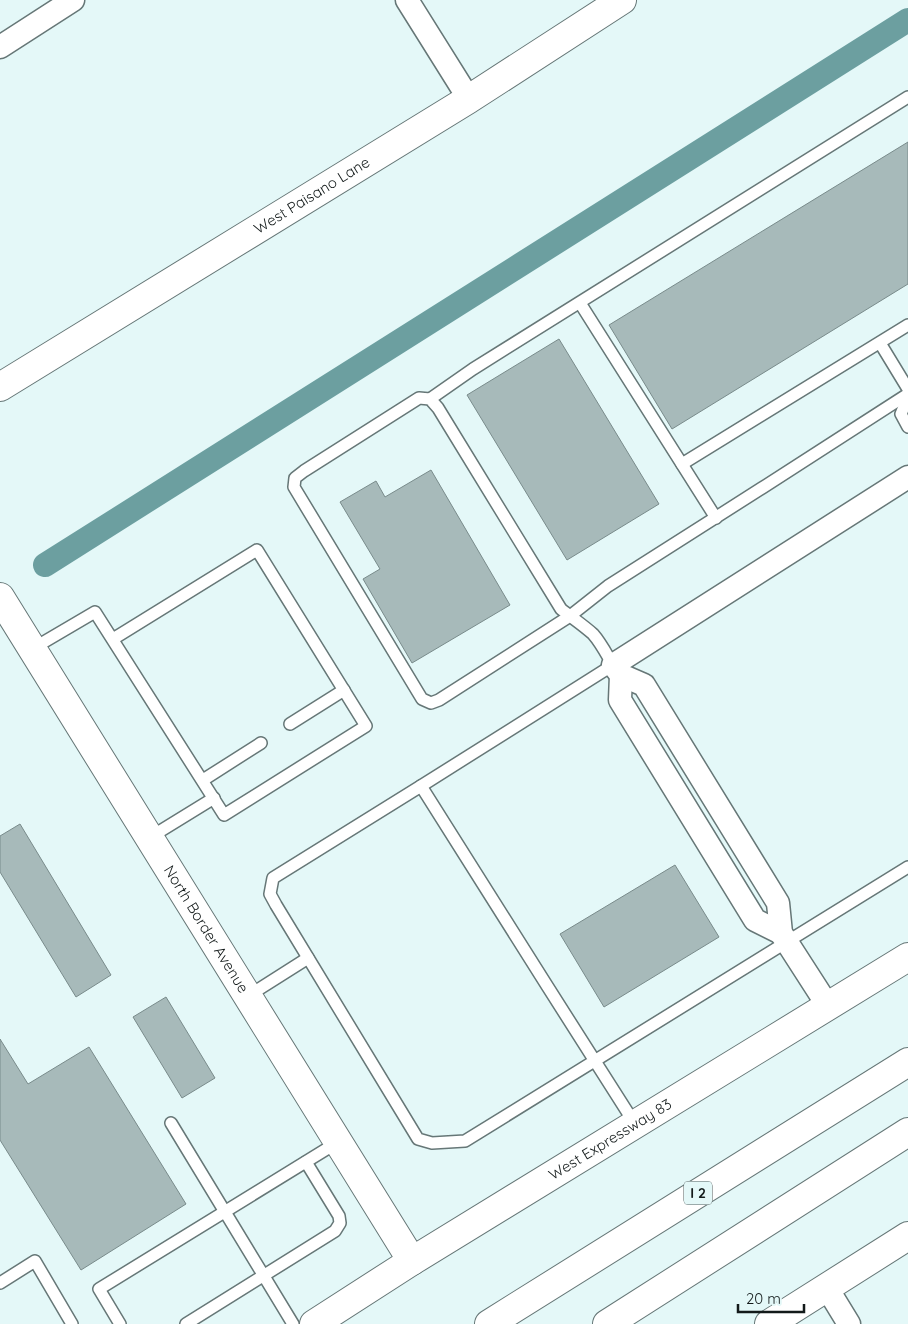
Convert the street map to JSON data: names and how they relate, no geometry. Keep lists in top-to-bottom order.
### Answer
{
  "streets": {
    "main road": [
      "West Paisano Lane",
      "North Border Avenue",
      "West Expressway 83",
      "I 2"
    ]
  },
  "crossings": [
    ["North Border Avenue", "West Expressway 83"]
  ],
  "scale_bar": "20 m"
}
